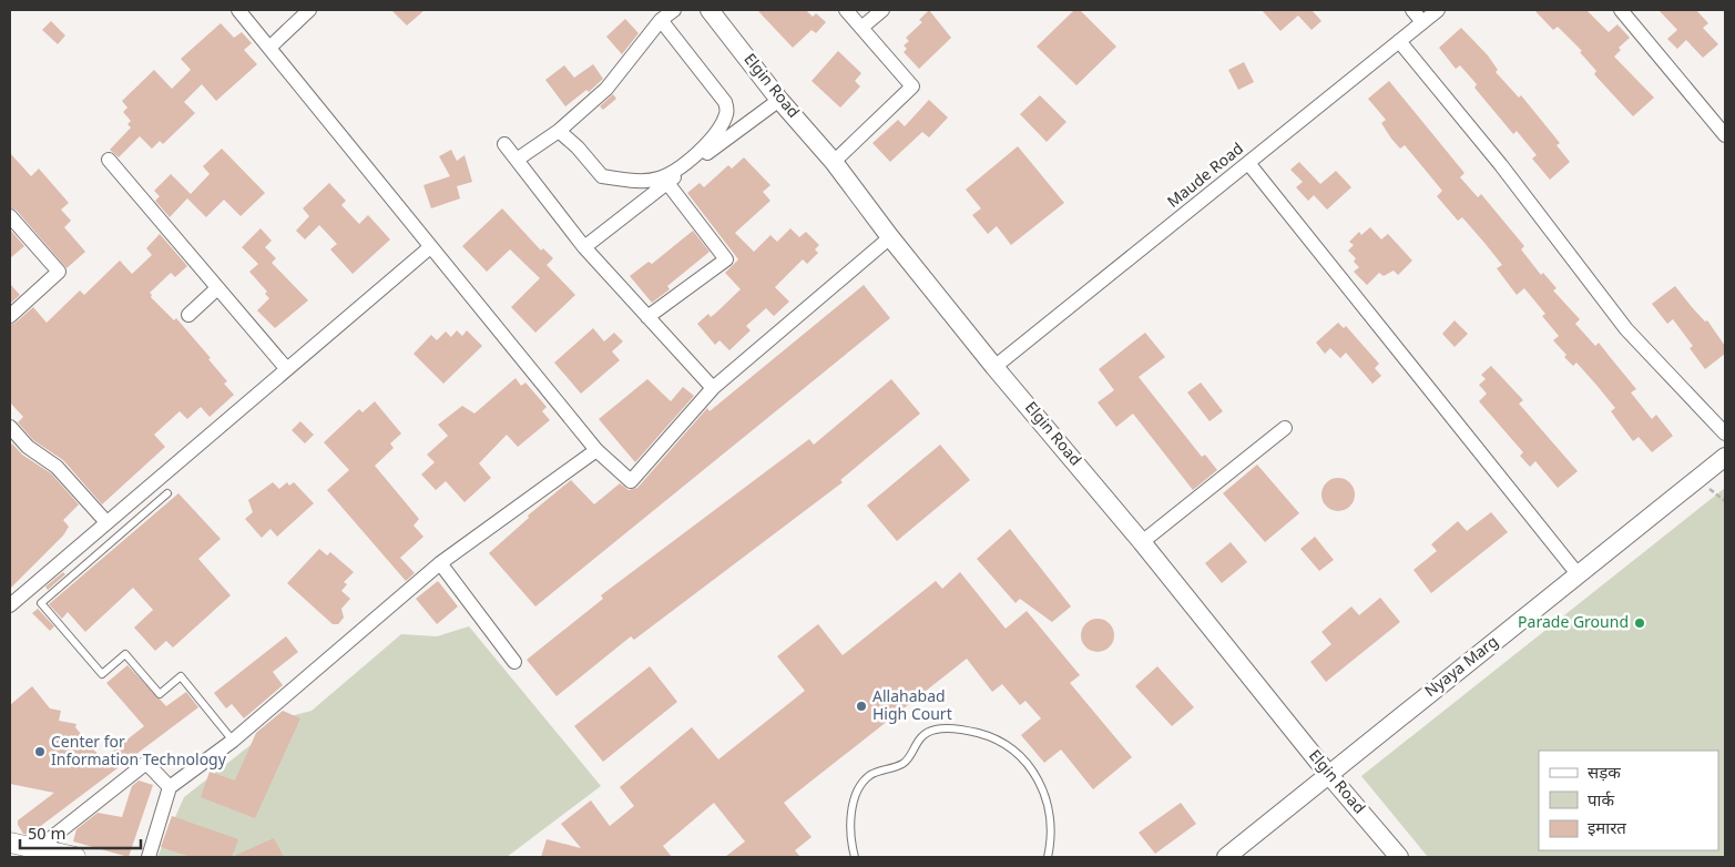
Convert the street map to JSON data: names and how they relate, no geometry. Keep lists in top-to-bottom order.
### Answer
{
  "streets": {
    "street": ["Elgin Road", "Maude Road", "Nyaya Marg"]
  },
  "crossings": [
    ["Elgin Road", "Maude Road"],
    ["Elgin Road", "Nyaya Marg"]
  ],
  "places": ["Parade Ground", "Allahabad High Court", "Center for Information Technology"],
  "legend": ["सड़क", "पार्क", "इमारत"],
  "scale_bar": "50 m"
}
